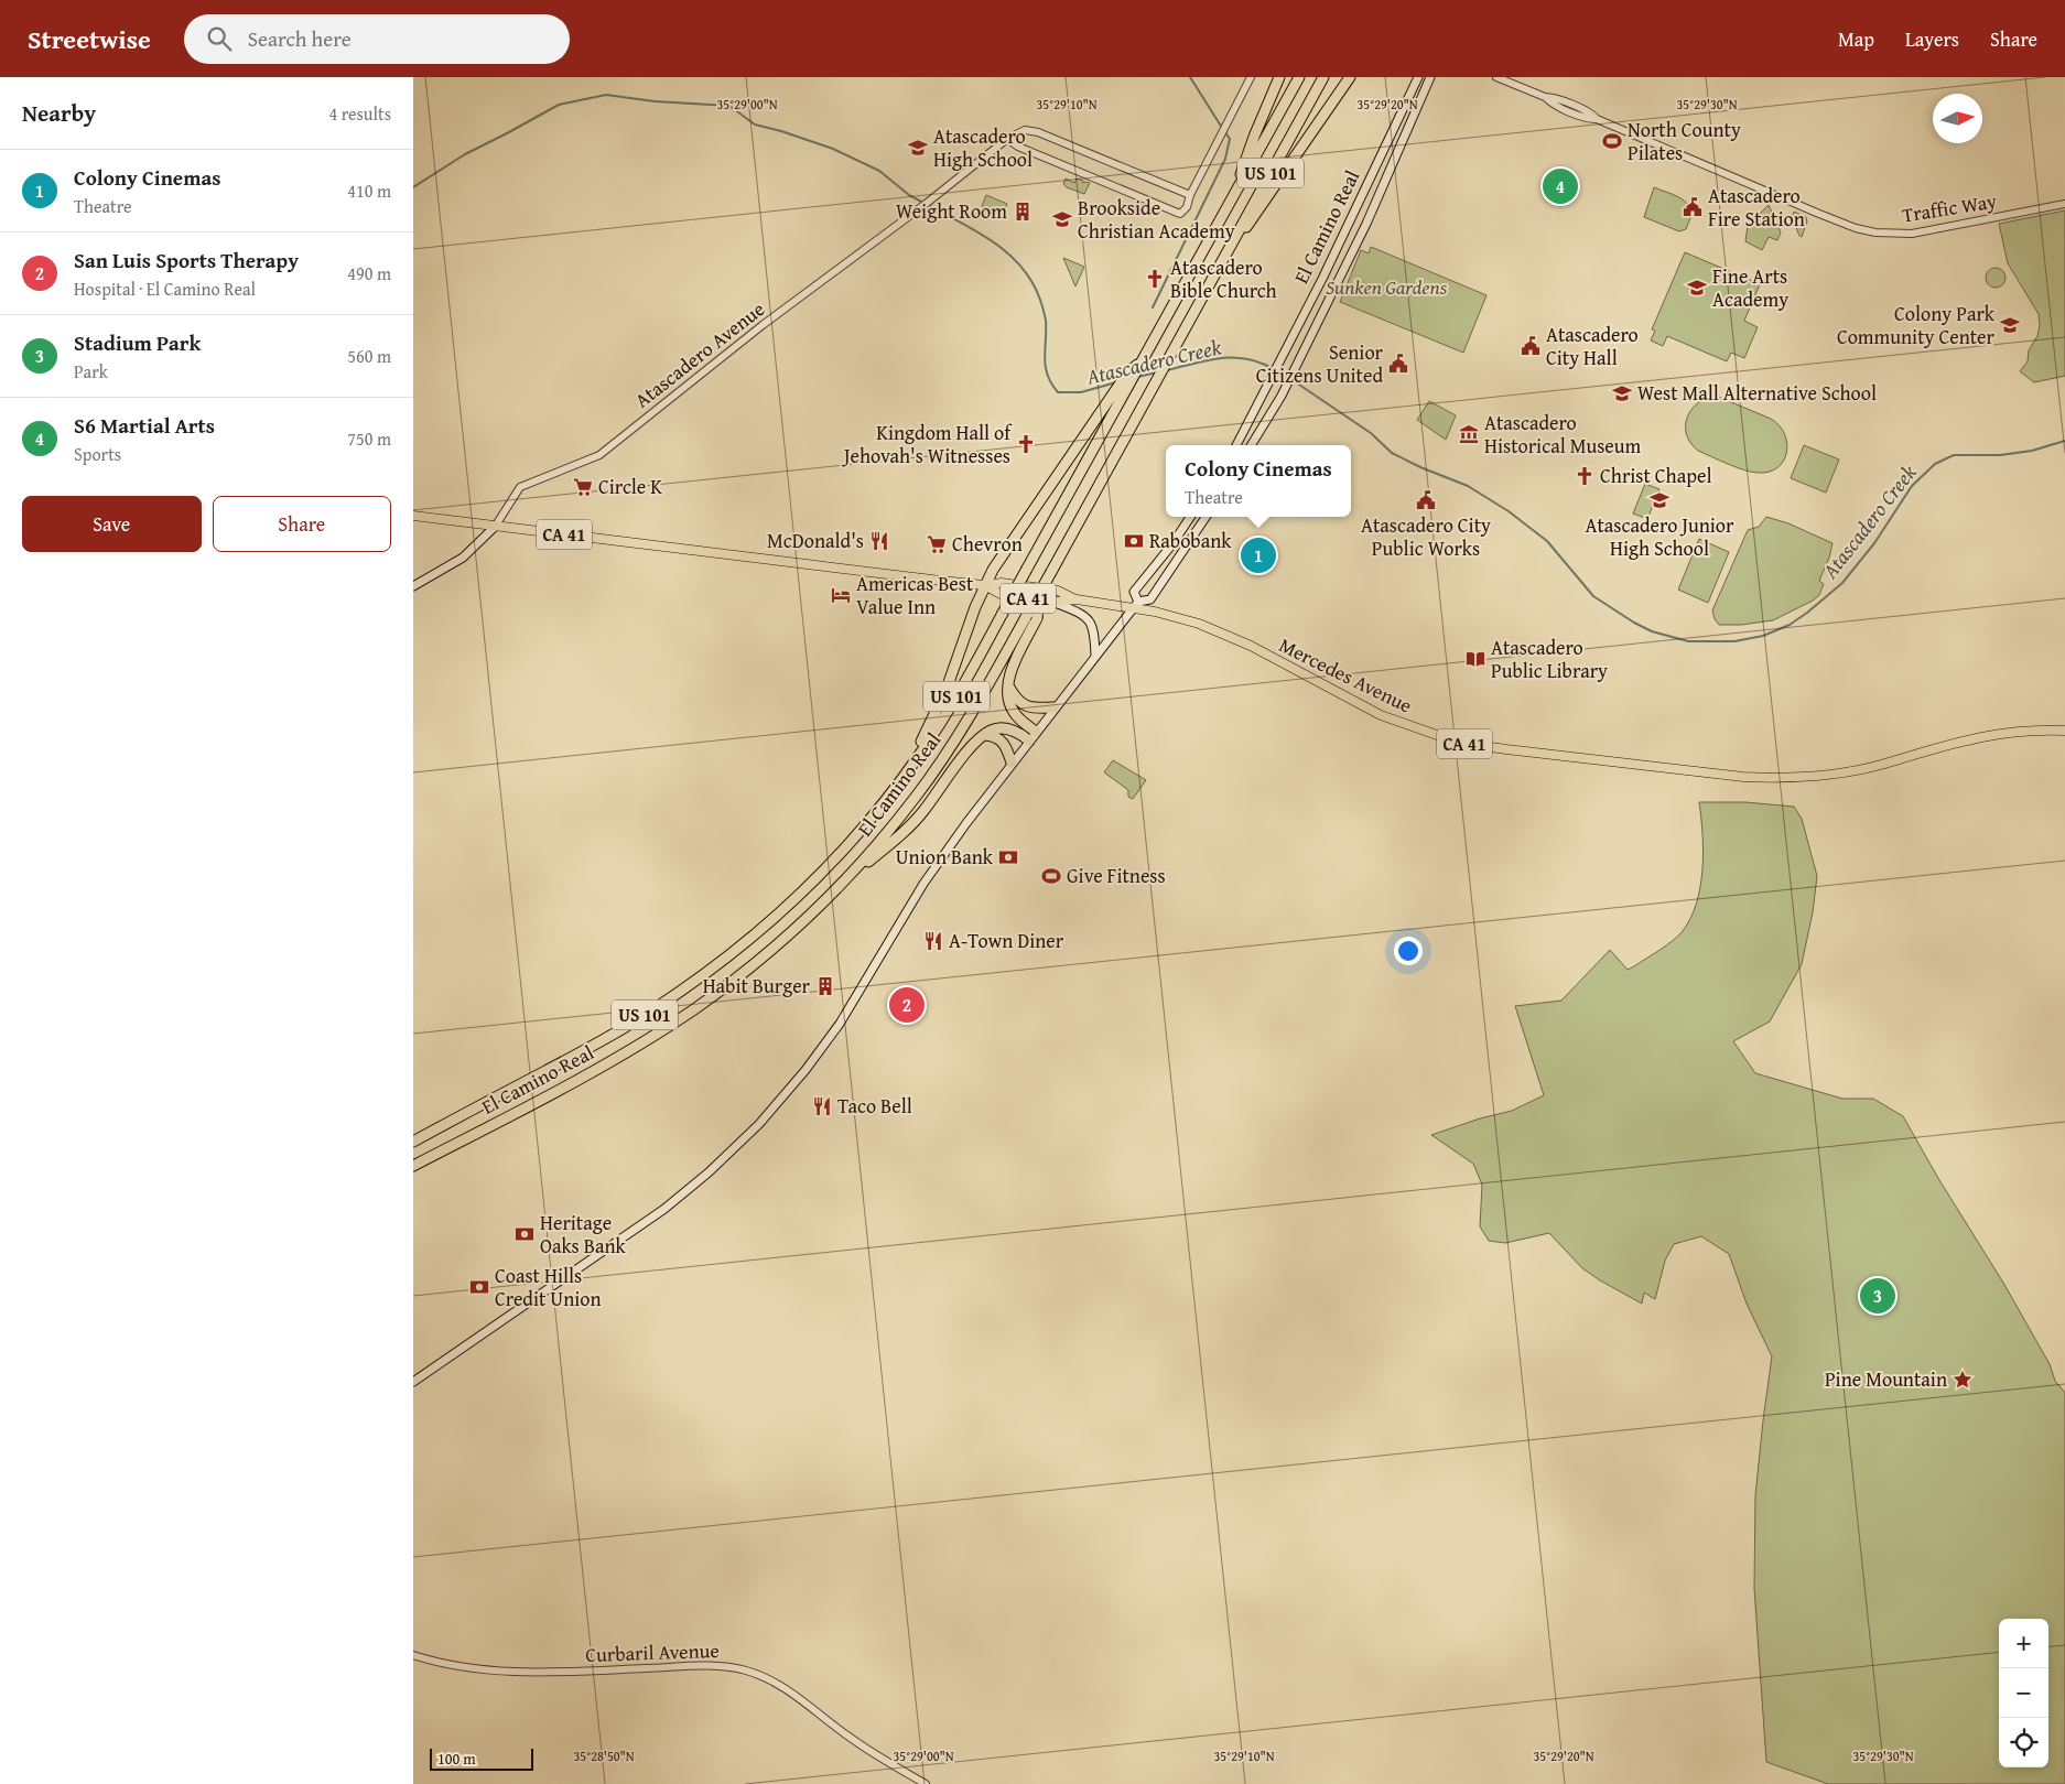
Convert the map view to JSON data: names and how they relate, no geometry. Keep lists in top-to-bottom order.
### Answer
{
  "streets": {
    "highway": ["US 101", "El Camino Real"],
    "main road": ["Atascadero Avenue", "CA 41", "Mercedes Avenue"],
    "street": ["Traffic Way", "Curbaril Avenue"]
  },
  "crossings": [
    ["Atascadero Avenue", "CA 41"],
    ["CA 41", "Mercedes Avenue"]
  ],
  "water": ["Atascadero Creek"],
  "parks": ["Sunken Gardens"],
  "places": {
    "sports": ["North County Pilates", "Give Fitness"],
    "school or university": [
      "Atascadero High School",
      "Brookside Christian Academy",
      "Fine Arts Academy",
      "Colony Park Community Center",
      "West Mall Alternative School",
      "Atascadero Junior High School"
    ],
    "public building": [
      "Atascadero Fire Station",
      "Atascadero City Hall",
      "Senior Citizens United",
      "Atascadero City Public Works"
    ],
    "building": ["Weight Room", "Habit Burger"],
    "church": ["Atascadero Bible Church", "Kingdom Hall of Jehovah's Witnesses", "Christ Chapel"],
    "museum": ["Atascadero Historical Museum"],
    "supermarket": ["Circle K", "Chevron"],
    "restaurant": ["McDonald's", "A-Town Diner", "Taco Bell"],
    "bank": [
      "Rabobank",
      "Union Bank",
      "Heritage Oaks Bank",
      "Coast Hills Credit Union"
    ],
    "hotel": ["Americas Best Value Inn"],
    "library": ["Atascadero Public Library"],
    "place": ["Pine Mountain"]
  },
  "scale_bar": "100 m",
  "north": "right",
  "page": {
    "header": "Streetwise",
    "search": "Search here",
    "nav": ["Map", "Layers", "Share"],
    "heading": ["Nearby", "4 results"],
    "list": [
      {
        "mark": "1",
        "name": "Colony Cinemas",
        "note": "Theatre",
        "value": "410 m"
      },
      {
        "mark": "2",
        "name": "San Luis Sports Therapy",
        "note": "Hospital · El Camino Real",
        "value": "490 m"
      },
      {
        "mark": "3",
        "name": "Stadium Park",
        "note": "Park",
        "value": "560 m"
      },
      {
        "mark": "4",
        "name": "S6 Martial Arts",
        "note": "Sports",
        "value": "750 m"
      }
    ],
    "pins": [
      "4",
      "1",
      "2",
      "3"
    ],
    "popup": ["Colony Cinemas", "Theatre"],
    "buttons": ["Save", "Share"],
    "map_buttons": ["+", "−"],
    "scale": "100 m"
  },
  "coordinates": [
    "35°29'00\"N",
    "35°29'10\"N",
    "35°29'20\"N",
    "35°29'30\"N",
    "35°28'50\"N"
  ]
}
